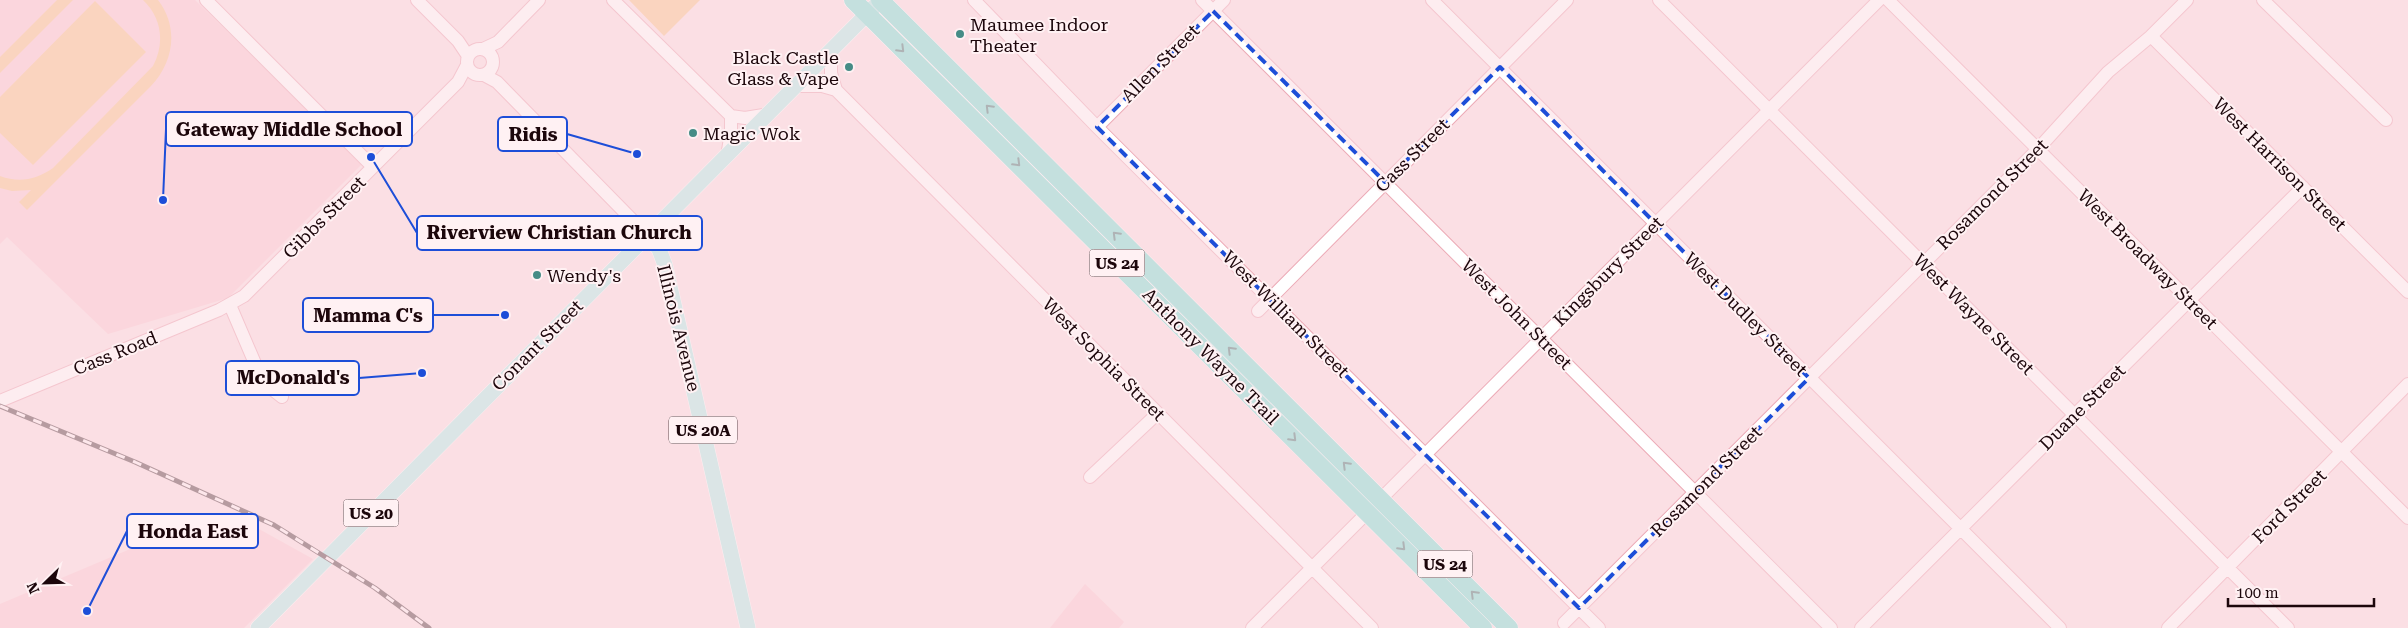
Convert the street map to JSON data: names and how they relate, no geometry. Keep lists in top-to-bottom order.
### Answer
{
  "streets": {
    "highway": ["US 24", "Anthony Wayne Trail"],
    "main road": [
      "Illinois Avenue",
      "Conant Street",
      "US 20A",
      "US 20"
    ],
    "street": [
      "Allen Street",
      "Cass Street",
      "West Harrison Street",
      "Rosamond Street",
      "Gibbs Street",
      "West Broadway Street",
      "Kingsbury Street",
      "West William Street",
      "West John Street",
      "West Dudley Street",
      "West Wayne Street",
      "Cass Road",
      "West Sophia Street",
      "Duane Street",
      "Ford Street"
    ]
  },
  "crossings": [
    ["Allen Street", "West William Street"],
    ["Allen Street", "West John Street"],
    ["Cass Street", "West William Street"],
    ["Cass Street", "West John Street"],
    ["Cass Street", "West Dudley Street"],
    ["West Harrison Street", "Rosamond Street"],
    ["West Harrison Street", "Duane Street"],
    ["Rosamond Street", "West Broadway Street"],
    ["Rosamond Street", "West William Street"],
    ["Rosamond Street", "West John Street"],
    ["Rosamond Street", "West Dudley Street"],
    ["Rosamond Street", "West Wayne Street"],
    ["Gibbs Street", "Cass Road"],
    ["West Broadway Street", "Duane Street"],
    ["West Broadway Street", "Ford Street"],
    ["Kingsbury Street", "West William Street"],
    ["Kingsbury Street", "West John Street"],
    ["Kingsbury Street", "West Dudley Street"],
    ["Kingsbury Street", "West Wayne Street"],
    ["Kingsbury Street", "Anthony Wayne Trail"],
    ["Kingsbury Street", "West Sophia Street"],
    ["West Dudley Street", "Duane Street"],
    ["West Wayne Street", "Duane Street"],
    ["West Wayne Street", "Ford Street"],
    ["Illinois Avenue", "Conant Street"],
    ["Conant Street", "Anthony Wayne Trail"]
  ],
  "places": [
    "Maumee Indoor Theater",
    "Black Castle Glass & Vape",
    "Magic Wok",
    "Ridis",
    "Riverview Christian Church",
    "Gateway Middle School",
    "Wendy's",
    "Mamma C's",
    "McDonald's",
    "Honda East"
  ],
  "scale_bar": "100 m",
  "north": "bottom left"
}
